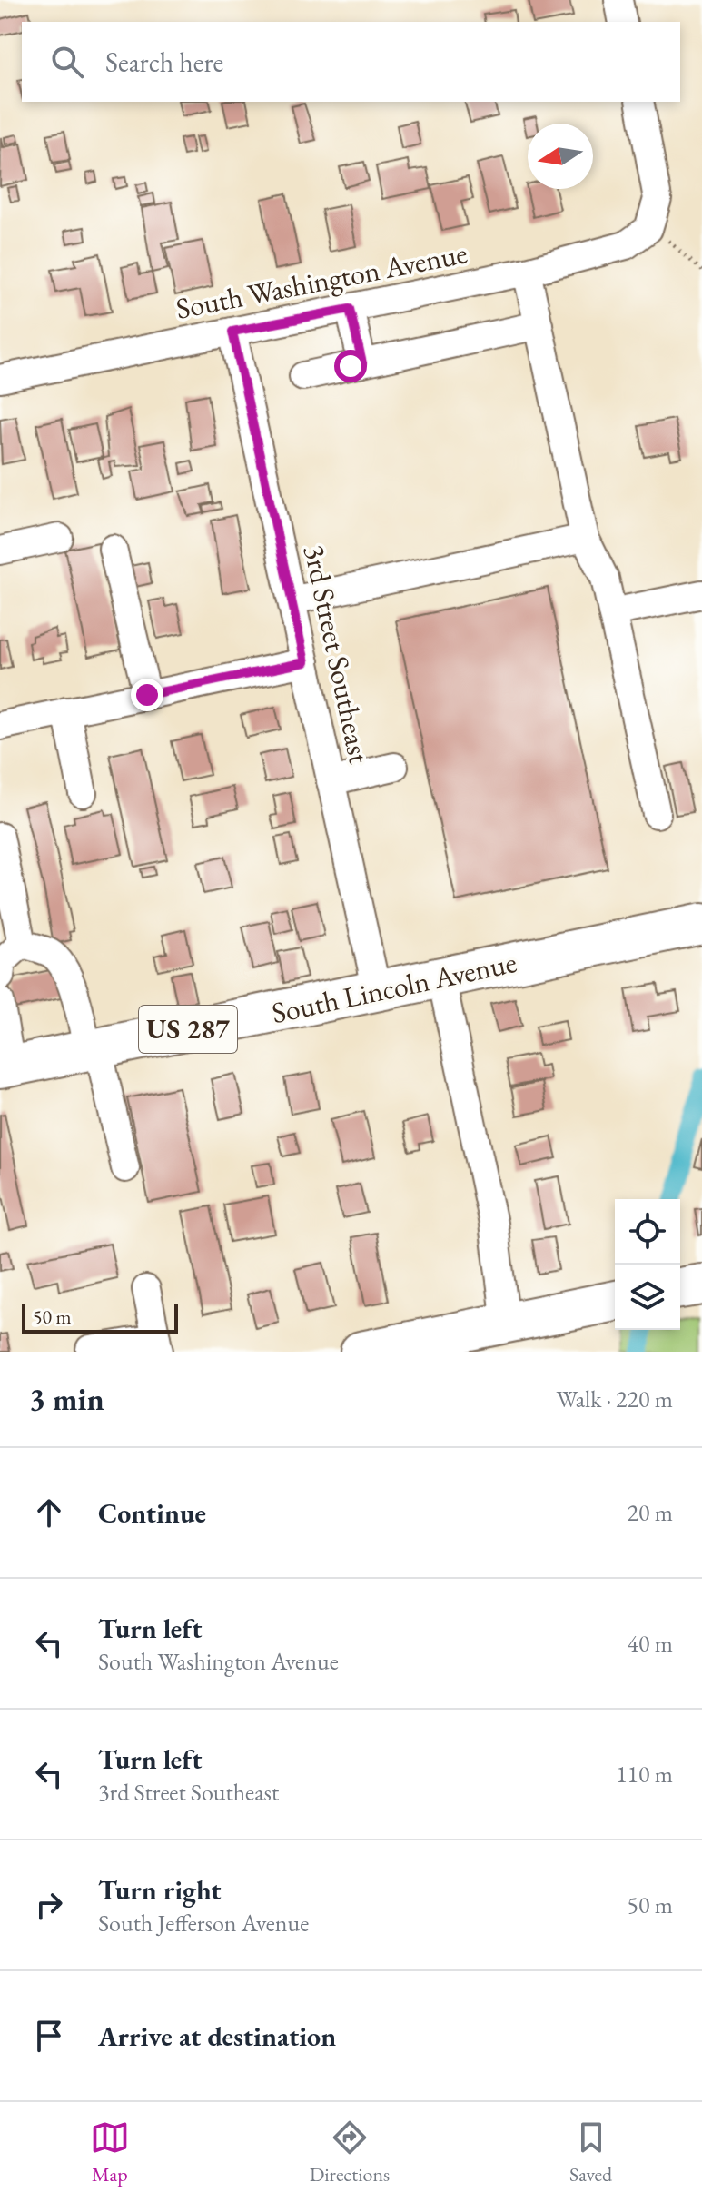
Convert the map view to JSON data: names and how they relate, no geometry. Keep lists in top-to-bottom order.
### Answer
{
  "streets": {
    "highway": ["South Lincoln Avenue", "US 287"],
    "street": ["South Washington Avenue", "3rd Street Southeast"]
  },
  "crossings": [
    ["South Washington Avenue", "3rd Street Southeast"],
    ["3rd Street Southeast", "South Lincoln Avenue"]
  ],
  "scale_bar": "50 m",
  "north": "left",
  "page": {
    "search": "Search here",
    "scale": "50 m",
    "heading": ["3 min", "Walk · 220 m"],
    "list": [
      ["Continue", "20 m"],
      ["Turn left", "South Washington Avenue", "40 m"],
      ["Turn left", "3rd Street Southeast", "110 m"],
      ["Turn right", "South Jefferson Avenue", "50 m"],
      "Arrive at destination"
    ],
    "nav": ["Map", "Directions", "Saved"]
  }
}
